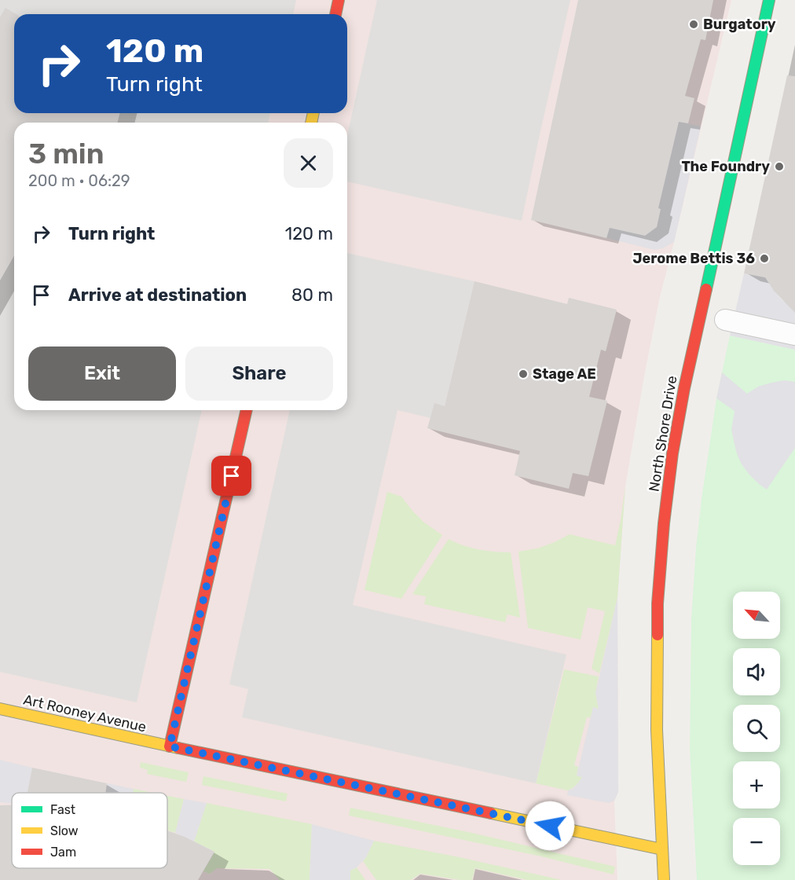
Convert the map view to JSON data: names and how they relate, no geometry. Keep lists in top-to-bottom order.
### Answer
{
  "streets": {
    "street": ["North Shore Drive", "Art Rooney Avenue"]
  },
  "crossings": [
    ["North Shore Drive", "Art Rooney Avenue"]
  ],
  "places": [
    "Burgatory",
    "The Foundry",
    "Jerome Bettis 36",
    "Stage AE"
  ],
  "legend": ["Fast", "Slow", "Jam"],
  "north": "top left",
  "page": {
    "turn": ["120 m", "Turn right"],
    "heading": ["3 min", "200 m · 06:29"],
    "list": [
      {
        "name": "Turn right",
        "value": "120 m"
      },
      {
        "name": "Arrive at destination",
        "value": "80 m"
      }
    ],
    "buttons": ["Exit", "Share"],
    "map_buttons": ["+", "−"]
  }
}
